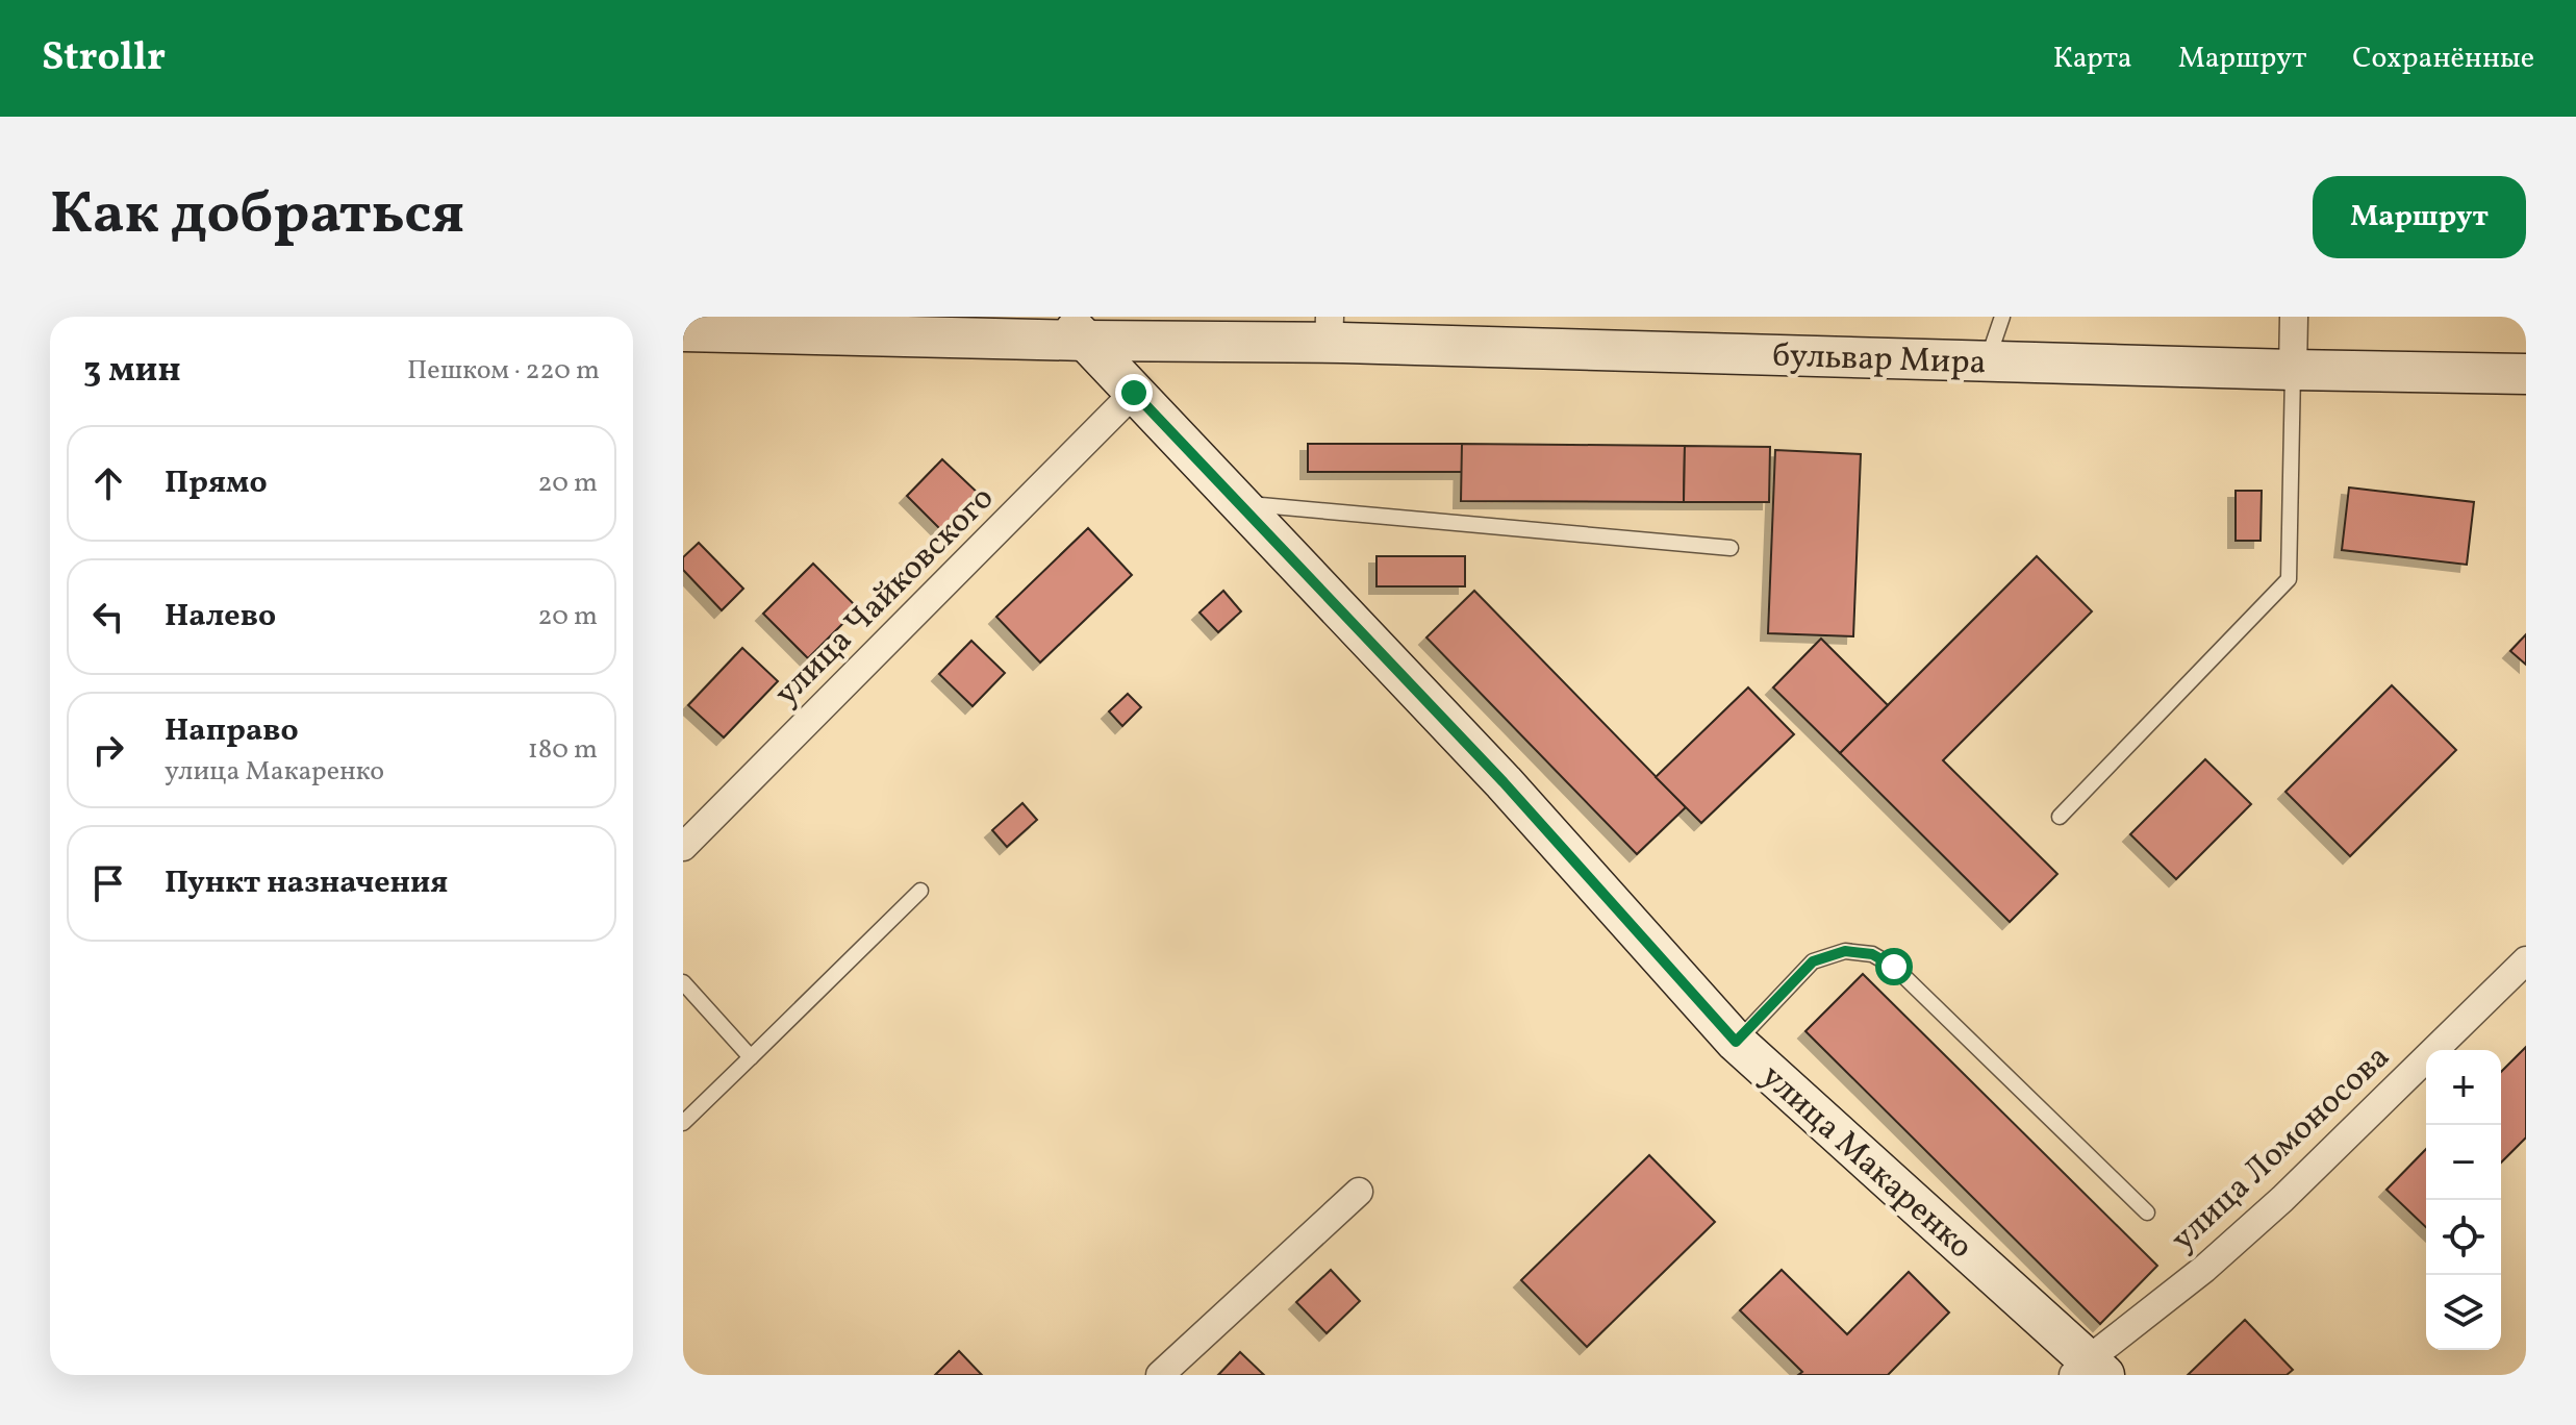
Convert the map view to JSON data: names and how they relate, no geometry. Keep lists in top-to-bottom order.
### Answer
{
  "streets": {
    "main road": ["бульвар Мира", "улица Макаренко"],
    "street": ["улица Чайковского", "улица Ломоносова"]
  },
  "crossings": [
    ["бульвар Мира", "улица Макаренко"],
    ["улица Чайковского", "улица Макаренко"],
    ["улица Ломоносова", "улица Макаренко"]
  ],
  "page": {
    "header": "Strollr",
    "nav": ["Карта", "Маршрут", "Сохранённые"],
    "title": "Как добраться",
    "buttons": "Маршрут",
    "heading": ["3 мин", "Пешком · 220 m"],
    "list": [
      ["Прямо", "20 m"],
      ["Налево", "20 m"],
      ["Направо", "улица Макаренко", "180 m"],
      "Пункт назначения"
    ],
    "map_buttons": ["+", "−"]
  }
}
